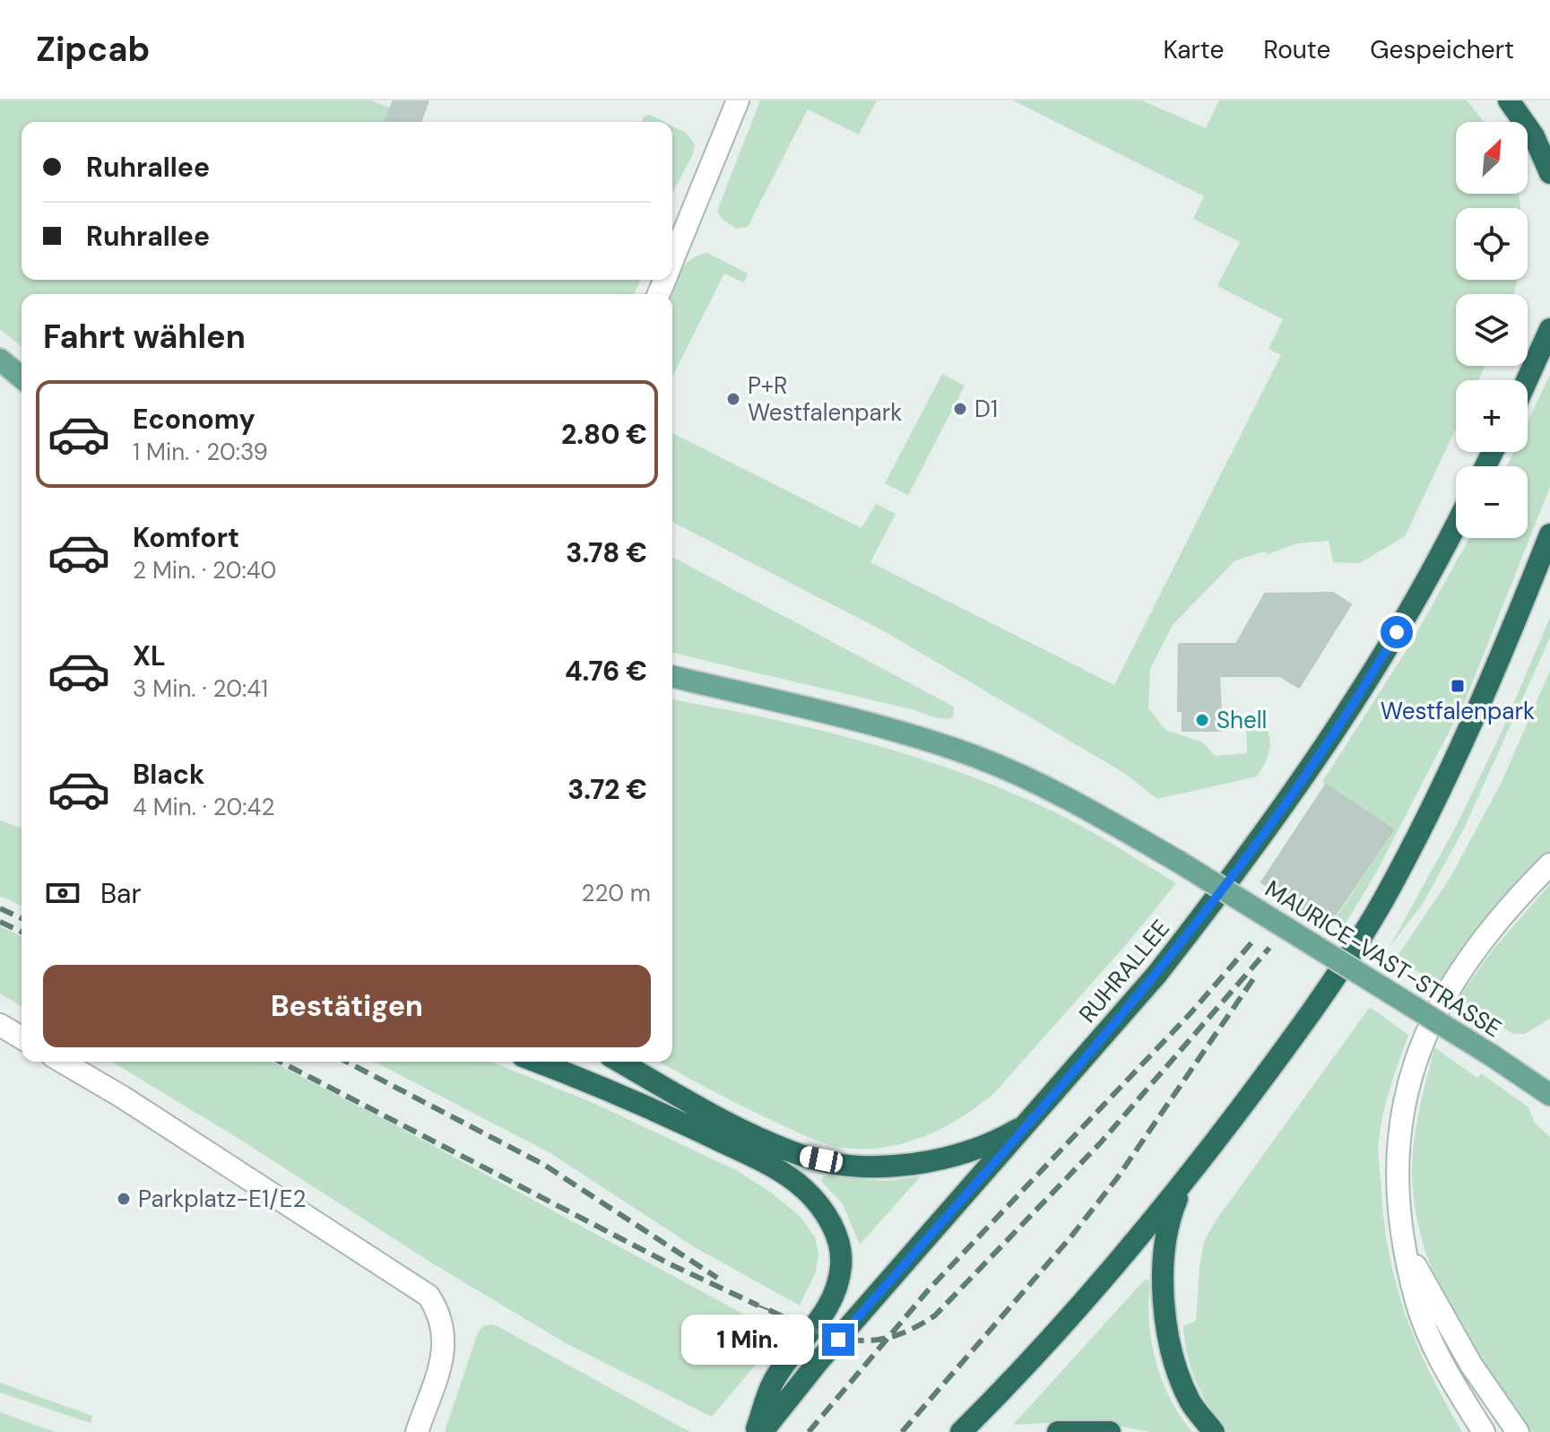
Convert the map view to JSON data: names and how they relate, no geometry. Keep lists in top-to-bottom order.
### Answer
{
  "streets": {
    "highway": ["RUHRALLEE"],
    "main road": ["MAURICE-VAST-STRASSE"]
  },
  "places": {
    "other": [
      "P+R Westfalenpark",
      "D1",
      "Shell",
      "Parkplatz-E1/E2"
    ],
    "transit": ["Westfalenpark"]
  },
  "north": "top right",
  "page": {
    "header": "Zipcab",
    "nav": ["Karte", "Route", "Gespeichert"],
    "map_buttons": ["+", "−"],
    "banner": ["Ruhrallee", "Ruhrallee"],
    "heading": "Fahrt wählen",
    "list": [
      {
        "name": "Economy",
        "note": "1 Min. · 20:39",
        "value": "2.80 €"
      },
      {
        "name": "Komfort",
        "note": "2 Min. · 20:40",
        "value": "3.78 €"
      },
      {
        "name": "XL",
        "note": "3 Min. · 20:41",
        "value": "4.76 €"
      },
      {
        "name": "Black",
        "note": "4 Min. · 20:42",
        "value": "3.72 €"
      }
    ],
    "pay": ["Bar", "220 m"],
    "buttons": "Bestätigen",
    "bubble": "1 Min."
  }
}
